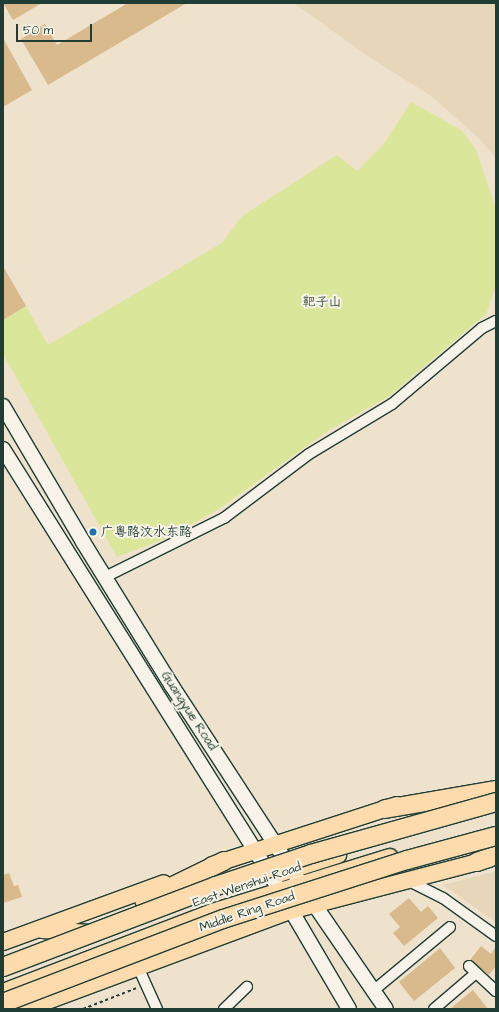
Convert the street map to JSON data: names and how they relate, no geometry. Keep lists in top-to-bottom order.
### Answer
{
  "streets": {
    "highway": ["Middle Ring Road"],
    "main road": ["Guangyue Road", "East Wenshui Road"]
  },
  "crossings": [
    ["Guangyue Road", "East Wenshui Road"]
  ],
  "parks": ["靶子山"],
  "places": ["广粤路汶水东路"],
  "scale_bar": "50 m"
}
